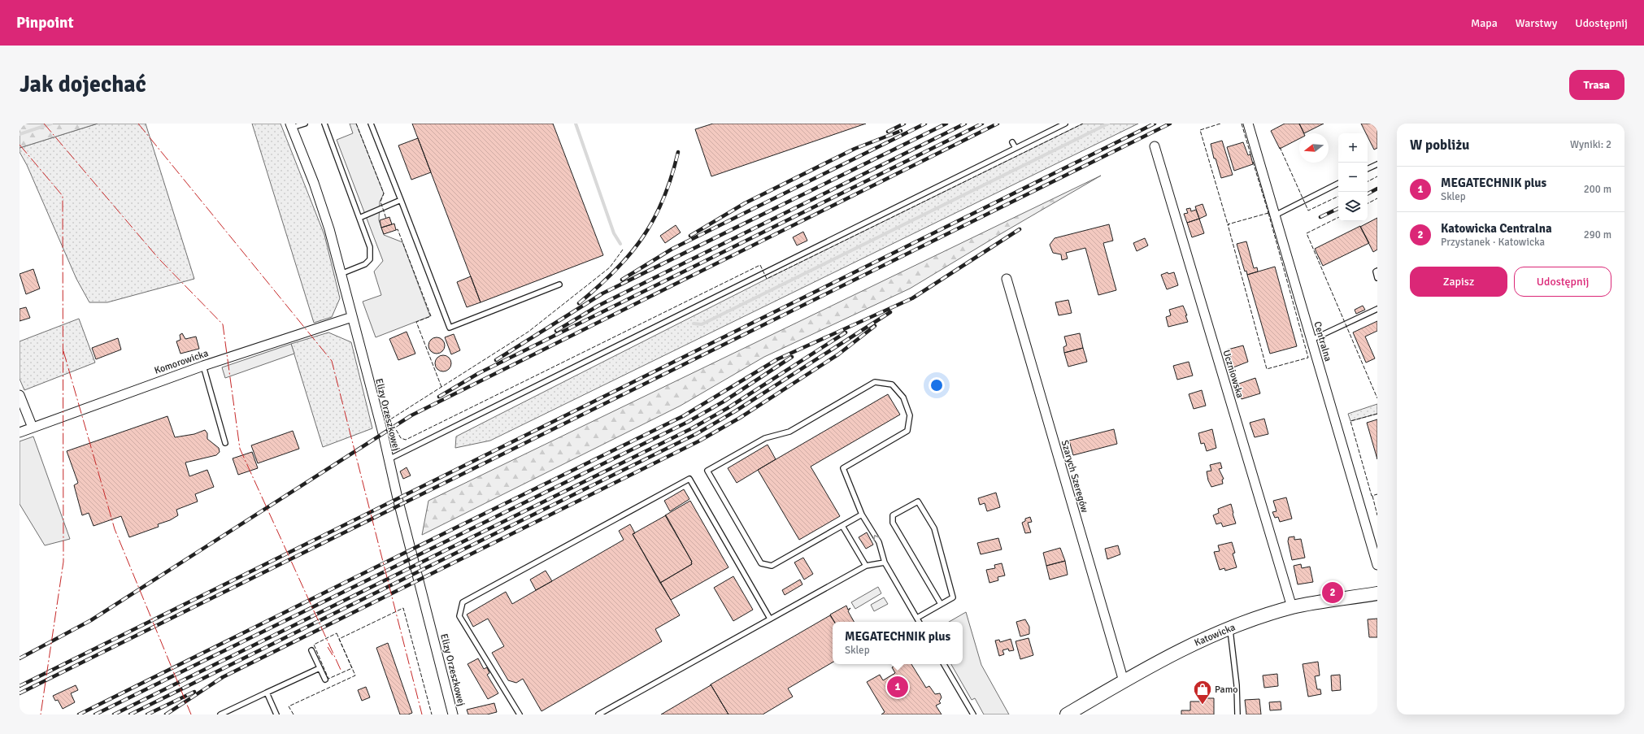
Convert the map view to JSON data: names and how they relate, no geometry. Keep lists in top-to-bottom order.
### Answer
{
  "streets": {
    "street": [
      "Centralna",
      "Komorowicka",
      "Uczniowska",
      "Elizy Orzeszkowej",
      "Szarych Szeregów",
      "Katowicka"
    ]
  },
  "crossings": [
    ["Komorowicka", "Elizy Orzeszkowej"],
    ["Uczniowska", "Katowicka"],
    ["Szarych Szeregów", "Katowicka"]
  ],
  "places": {
    "shop": ["Pamo"]
  },
  "north": "left",
  "page": {
    "header": "Pinpoint",
    "nav": ["Mapa", "Warstwy", "Udostępnij"],
    "buttons": [
      "Trasa",
      ["Zapisz", "Udostępnij"]
    ],
    "title": "Jak dojechać",
    "heading": ["W pobliżu", "Wyniki: 2"],
    "map_buttons": ["+", "−"],
    "list": [
      {
        "mark": "1",
        "name": "MEGATECHNIK plus",
        "note": "Sklep",
        "value": "200 m"
      },
      {
        "mark": "2",
        "name": "Katowicka Centralna",
        "note": "Przystanek · Katowicka",
        "value": "290 m"
      }
    ],
    "pins": ["2", "1"],
    "popup": ["MEGATECHNIK plus", "Sklep"]
  }
}
